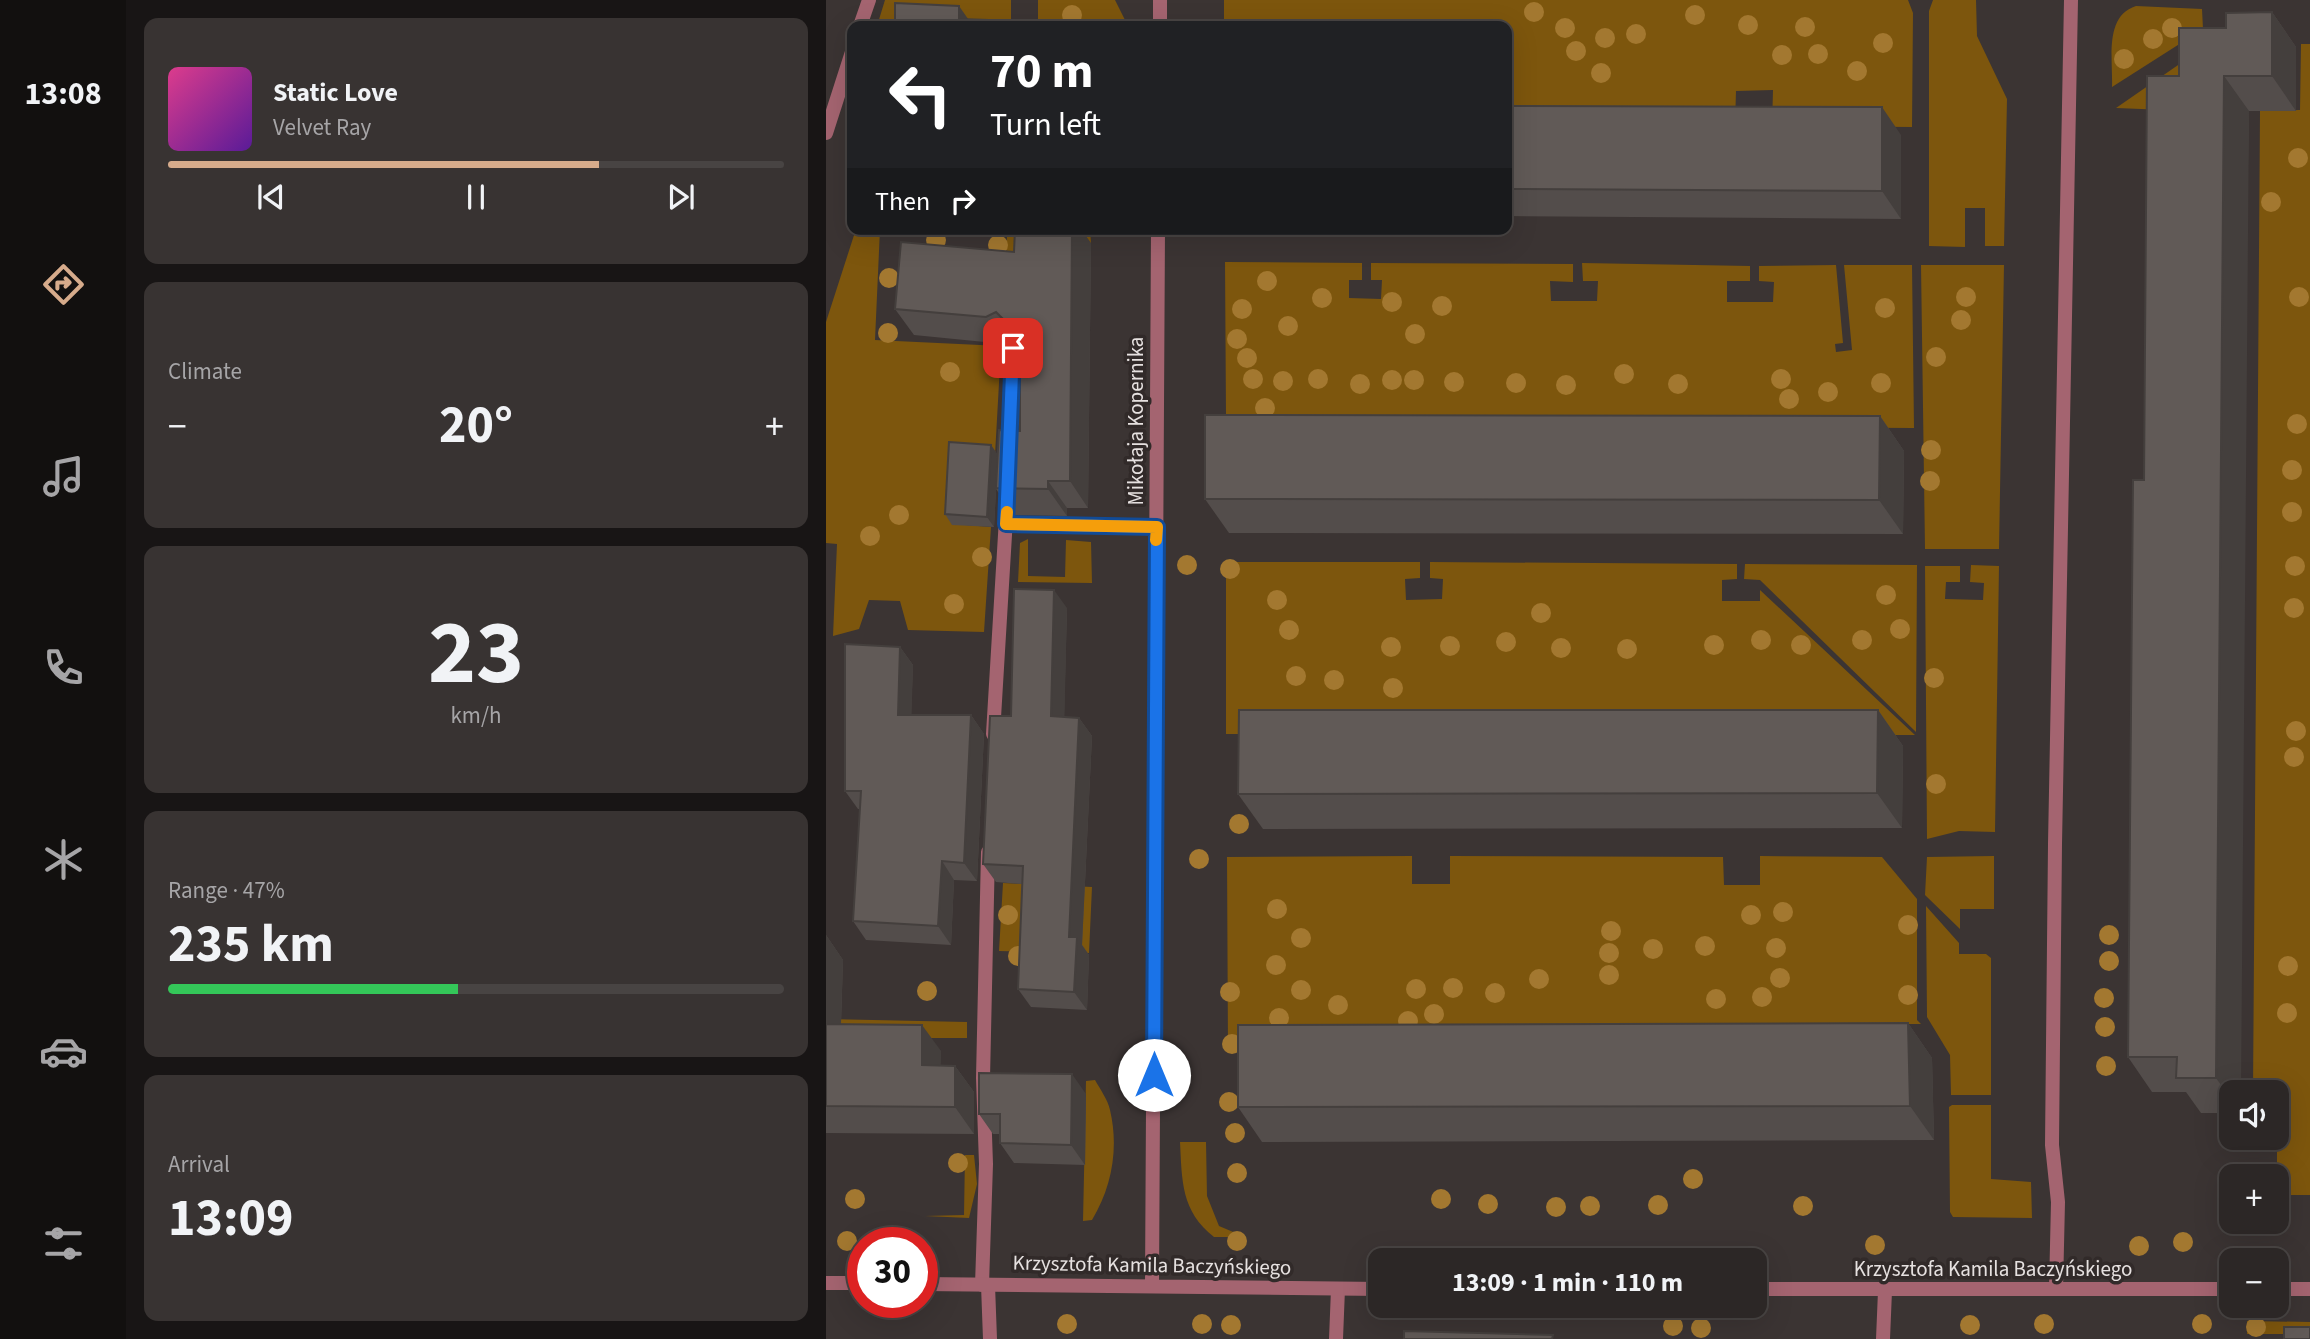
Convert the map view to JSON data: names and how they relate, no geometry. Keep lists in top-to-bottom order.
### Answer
{
  "streets": {
    "street": ["Mikołaja Kopernika", "Krzysztofa Kamila Baczyńskiego"]
  },
  "crossings": [
    ["Mikołaja Kopernika", "Krzysztofa Kamila Baczyńskiego"]
  ],
  "page": {
    "tabs": "13:08",
    "turn": ["70 m", "Turn left"],
    "song": ["Static Love", "Velvet Ray"],
    "then": "Then",
    "tile": [
      "Climate",
      ["23", "km/h"],
      ["Range · 47%", "235 km"],
      ["Arrival", "13:09"]
    ],
    "heat": ["−", "20°", "+"],
    "map_buttons": ["+", "−"],
    "limit": "30",
    "trip": "13:09 · 1 min · 110 m"
  }
}
